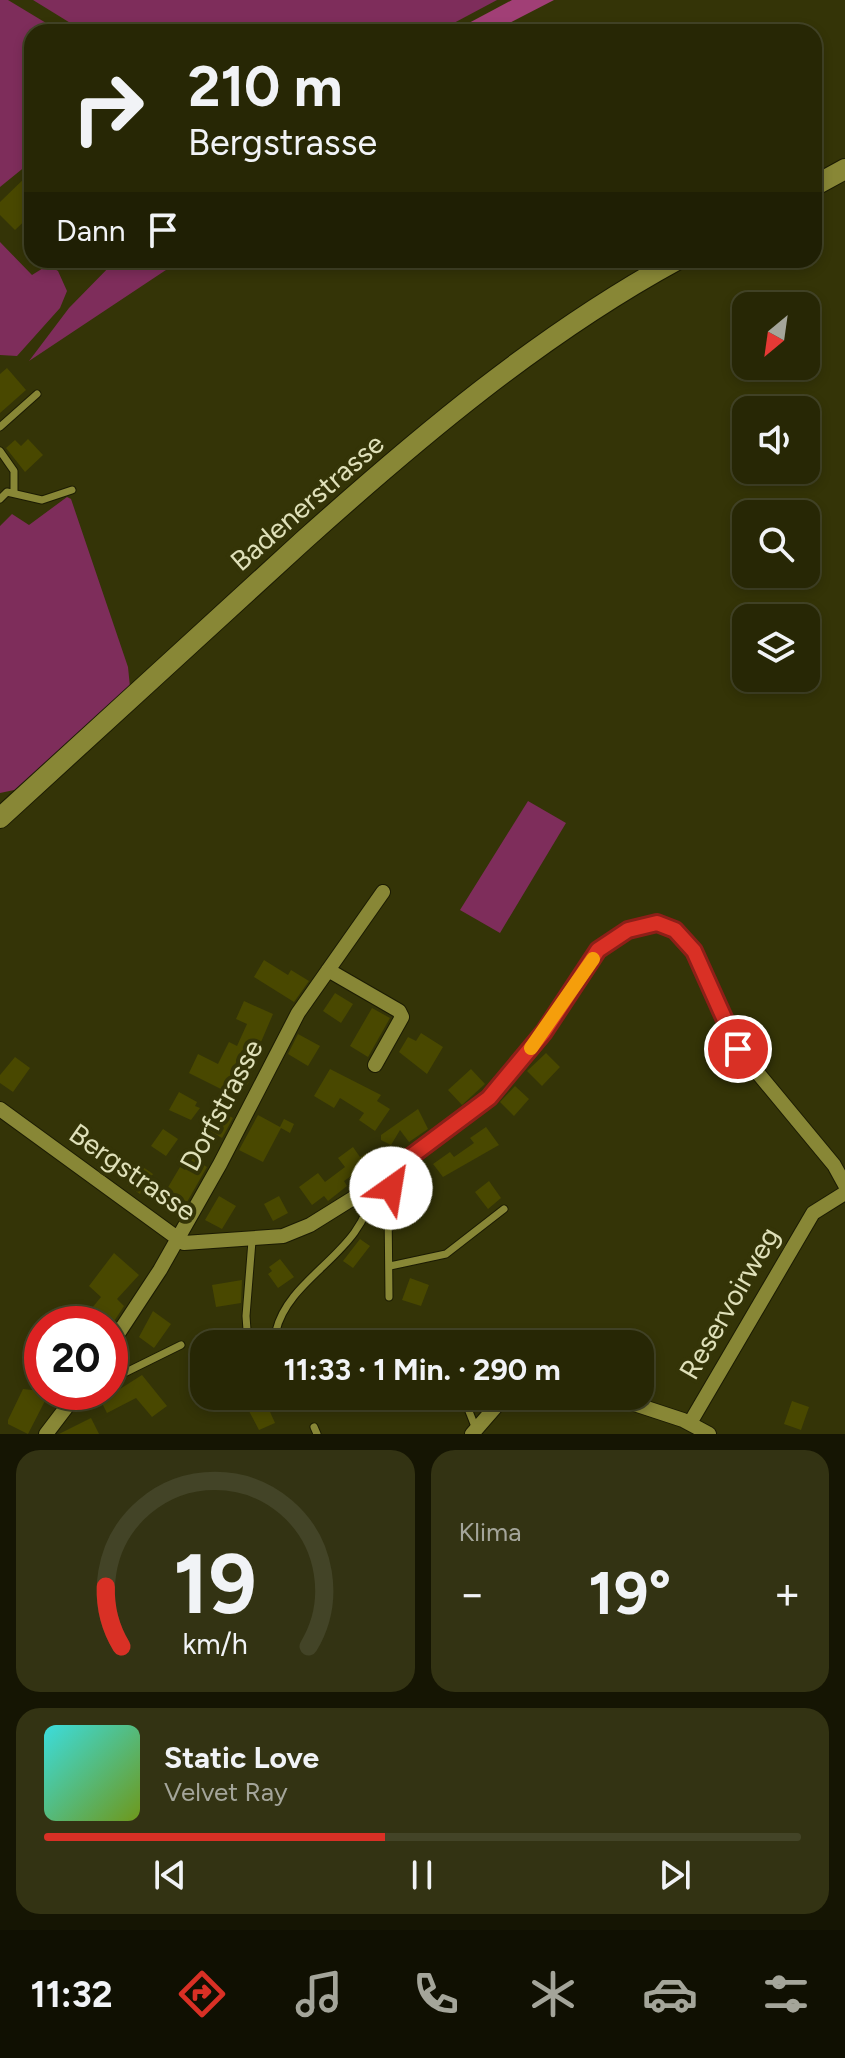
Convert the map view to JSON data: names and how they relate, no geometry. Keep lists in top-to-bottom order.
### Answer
{
  "streets": {
    "street": [
      "Badenerstrasse",
      "Dorfstrasse",
      "Bergstrasse",
      "Reservoirweg"
    ]
  },
  "crossings": [
    ["Dorfstrasse", "Bergstrasse"]
  ],
  "north": "bottom left",
  "page": {
    "turn": ["210 m", "Bergstrasse"],
    "then": "Dann",
    "limit": "20",
    "trip": "11:33 · 1 Min. · 290 m",
    "tile": "Klima",
    "heat": ["−", "19°", "+"],
    "song": ["Static Love", "Velvet Ray"],
    "tabs": "11:32",
    "gauge": ["19", "km/h"]
  }
}
